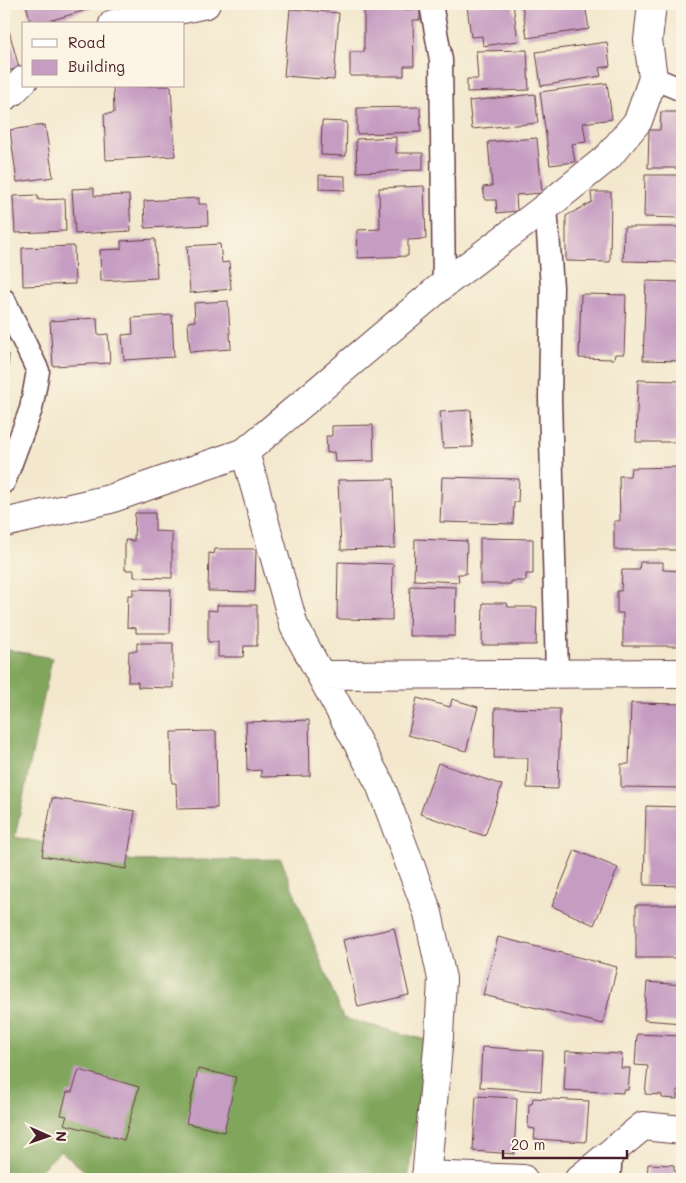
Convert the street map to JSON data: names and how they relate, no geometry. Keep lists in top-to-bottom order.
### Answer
{
  "legend": ["Road", "Building"],
  "scale_bar": "20 m",
  "north": "right"
}
